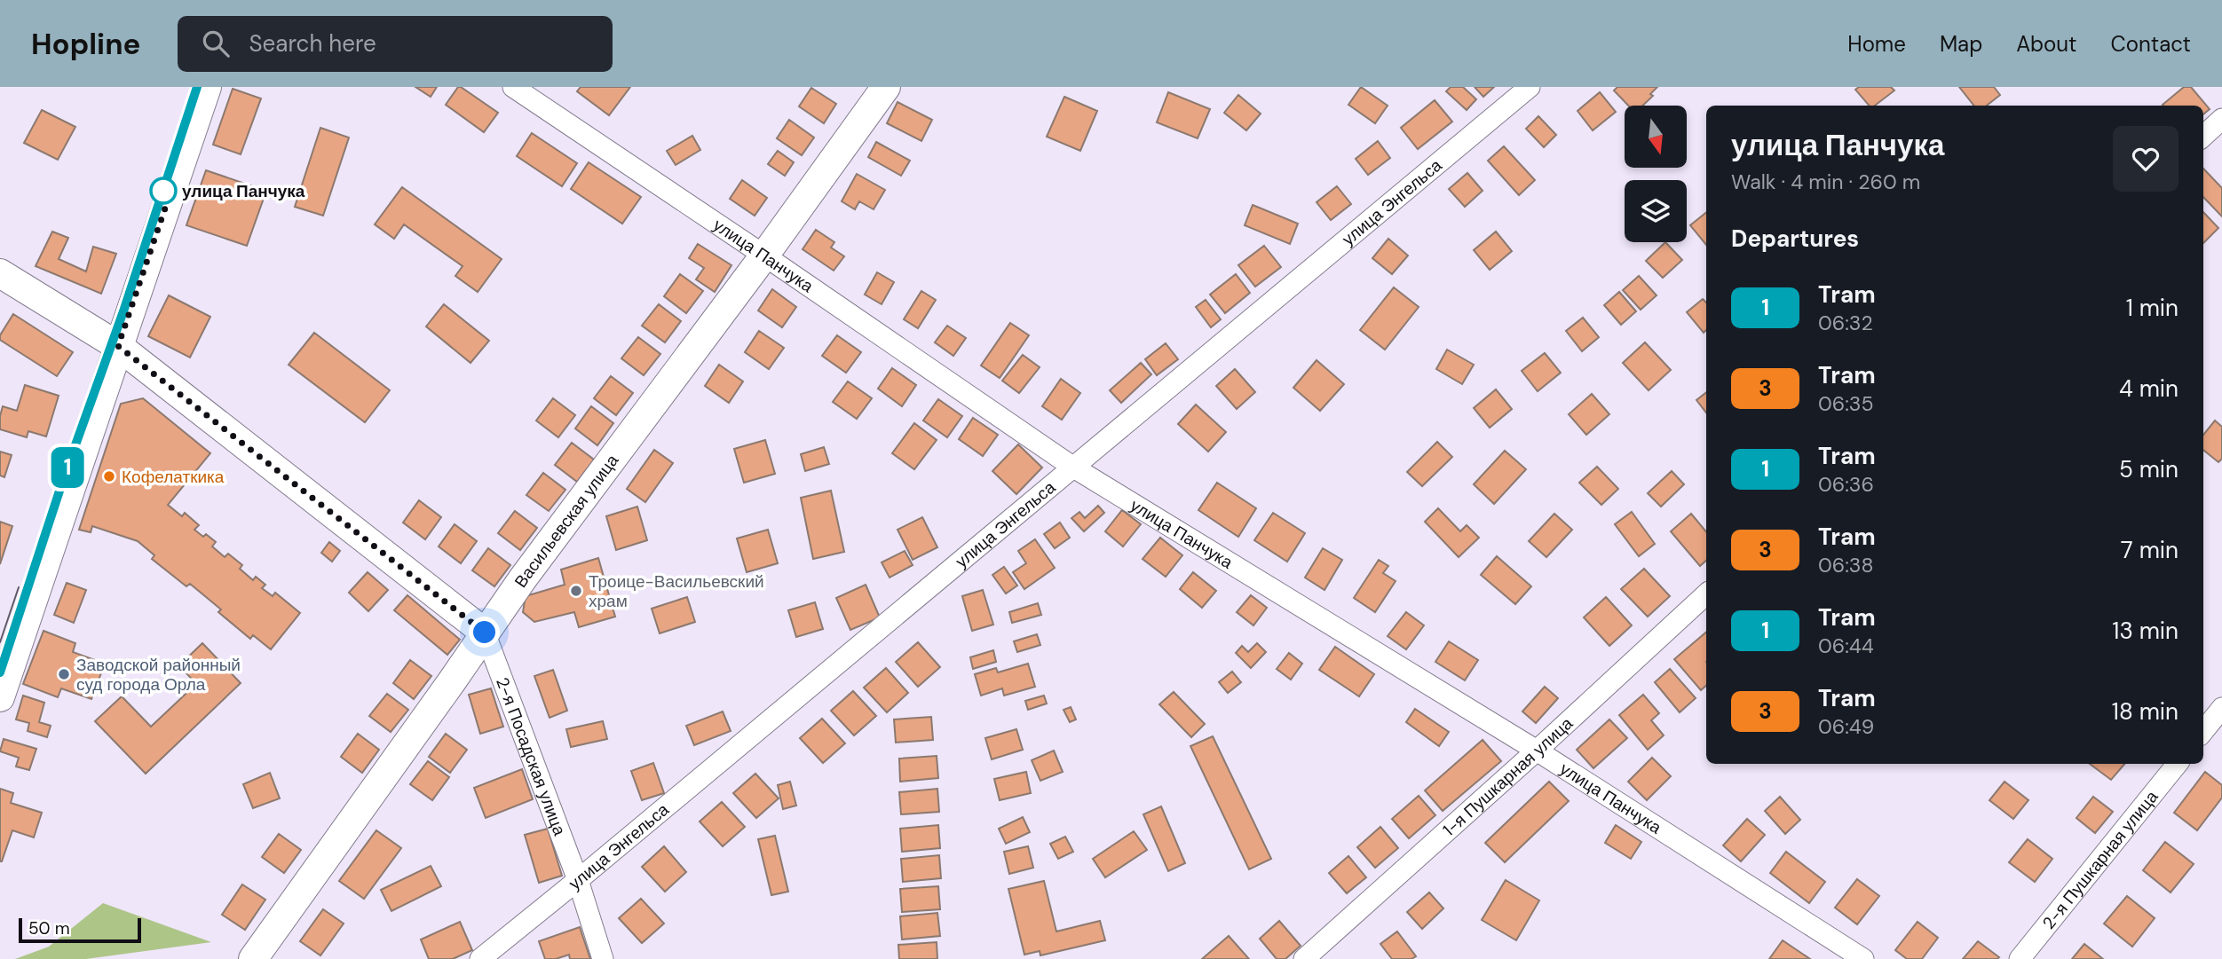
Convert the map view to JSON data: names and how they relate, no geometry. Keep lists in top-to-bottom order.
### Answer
{
  "streets": {
    "street": [
      "улица Энгельса",
      "улица Панчука",
      "Васильевская улица",
      "2-я Посадская улица",
      "1-я Пушкарная улица",
      "2-я Пушкарная улица"
    ]
  },
  "crossings": [
    ["улица Энгельса", "улица Панчука"],
    ["улица Энгельса", "2-я Посадская улица"],
    ["улица Панчука", "Васильевская улица"],
    ["улица Панчука", "1-я Пушкарная улица"],
    ["Васильевская улица", "2-я Посадская улица"]
  ],
  "places": [
    "улица Панчука",
    "Кофелаткика",
    "Троице-Васильевский храм",
    "Заводской районный суд города Орла"
  ],
  "lines": ["tram line 1"],
  "scale_bar": "50 m",
  "north": "bottom",
  "page": {
    "header": "Hopline",
    "search": "Search here",
    "nav": [
      "Home",
      "Map",
      "About",
      "Contact"
    ],
    "on_map": "1",
    "heading": [
      ["улица Панчука", "Walk · 4 min · 260 m"],
      "Departures"
    ],
    "list": [
      {
        "mark": "1",
        "name": "Tram",
        "note": "06:32",
        "value": "1 min"
      },
      {
        "mark": "3",
        "name": "Tram",
        "note": "06:35",
        "value": "4 min"
      },
      {
        "mark": "1",
        "name": "Tram",
        "note": "06:36",
        "value": "5 min"
      },
      {
        "mark": "3",
        "name": "Tram",
        "note": "06:38",
        "value": "7 min"
      },
      {
        "mark": "1",
        "name": "Tram",
        "note": "06:44",
        "value": "13 min"
      },
      {
        "mark": "3",
        "name": "Tram",
        "note": "06:49",
        "value": "18 min"
      }
    ],
    "scale": "50 m"
  }
}
